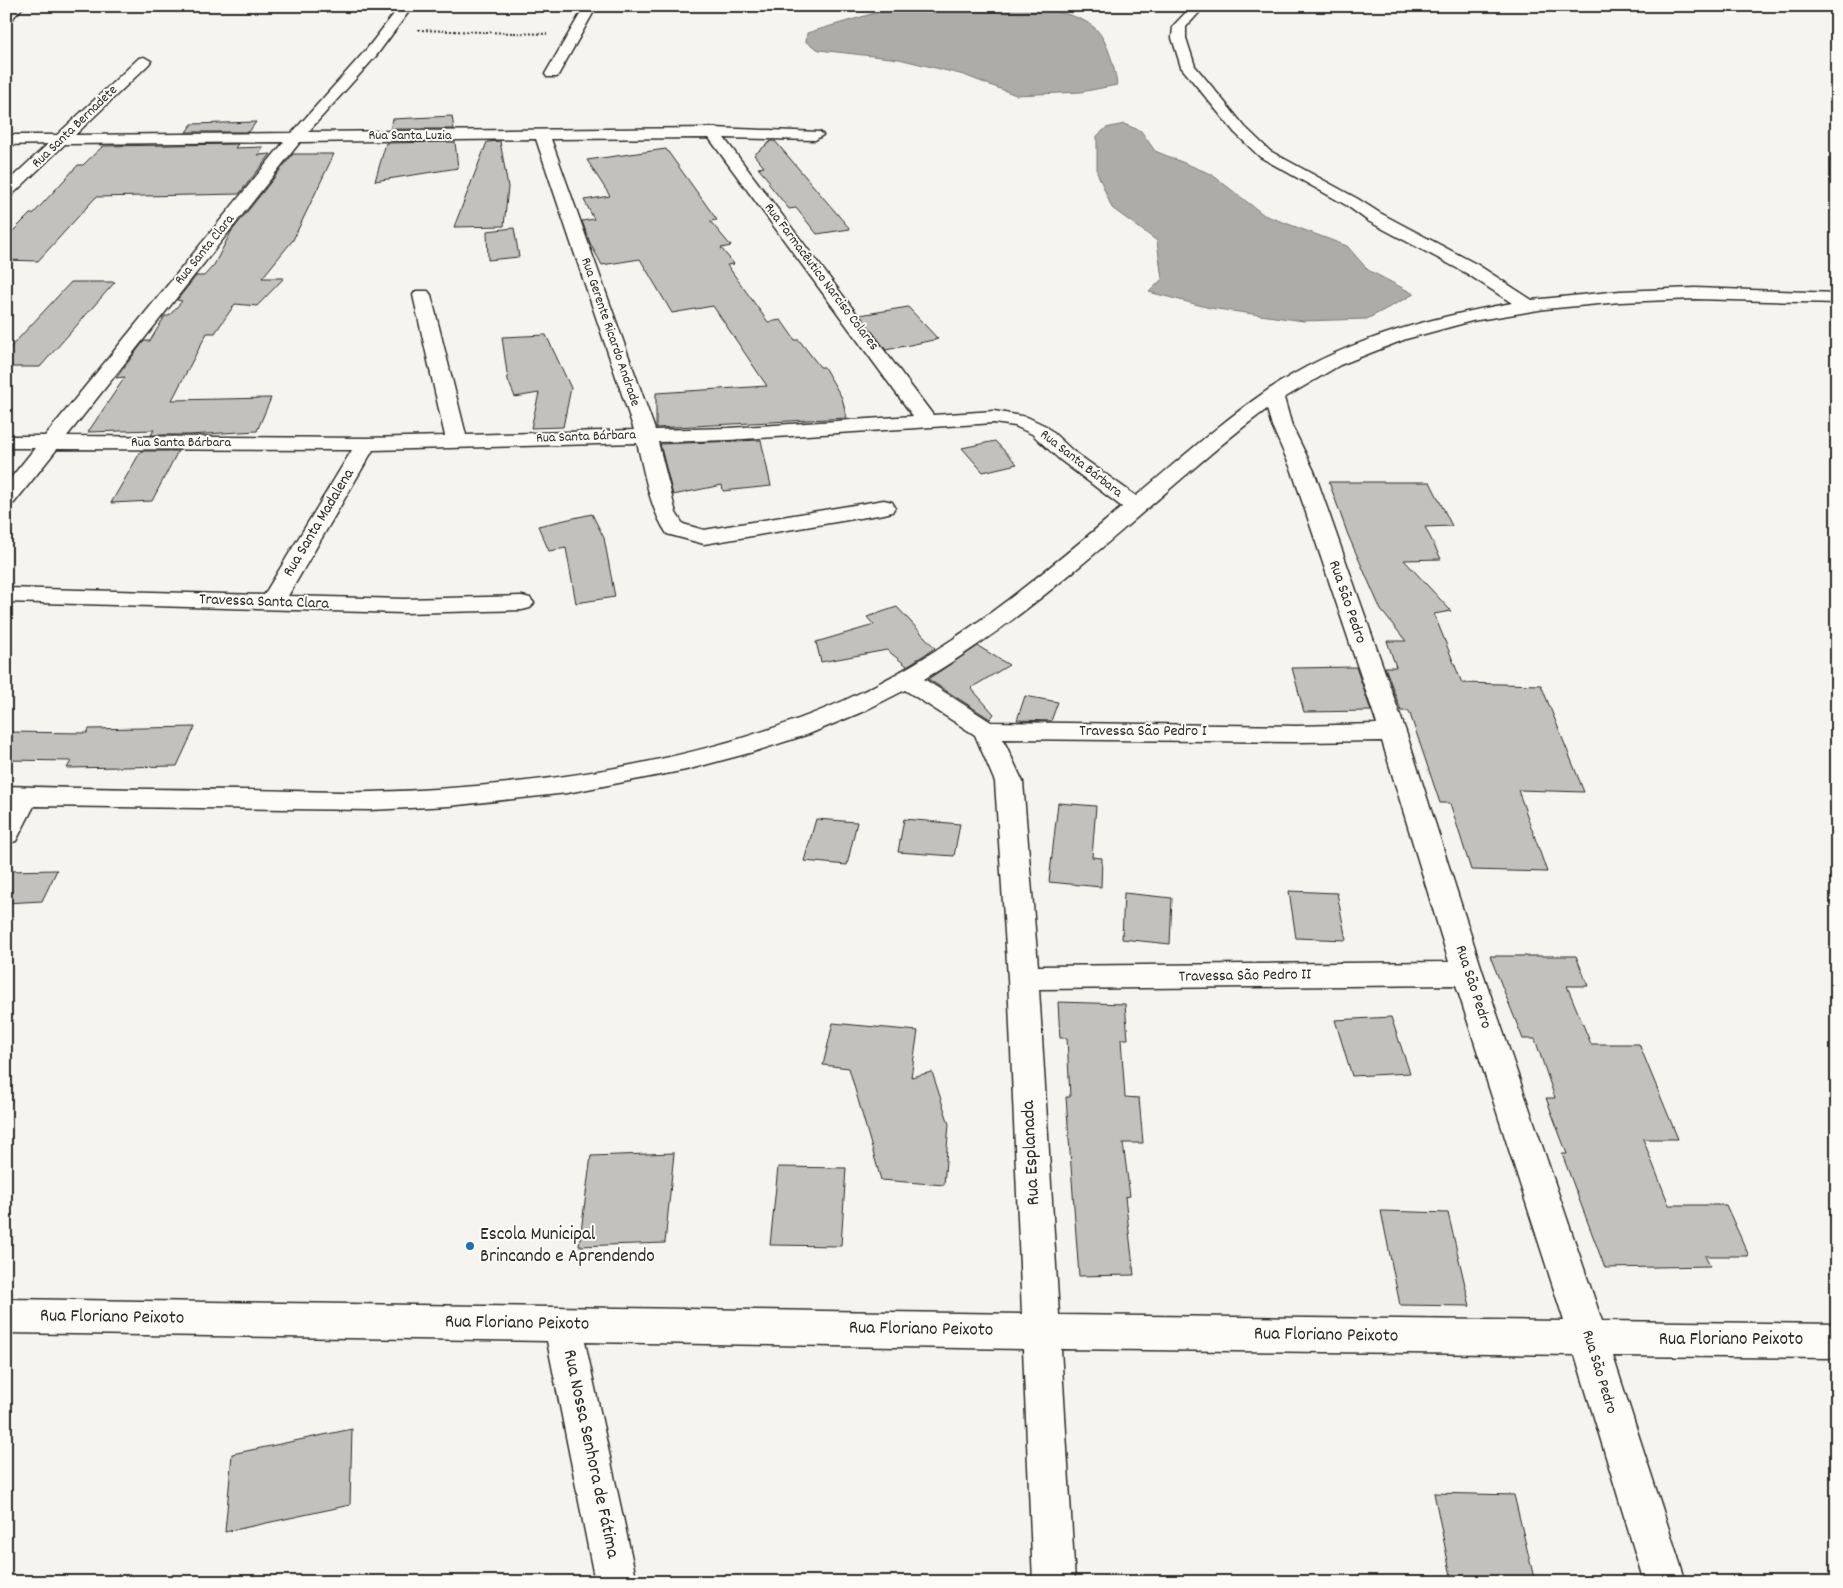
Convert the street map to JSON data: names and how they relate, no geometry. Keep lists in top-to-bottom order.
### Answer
{
  "streets": {
    "street": [
      "Rua Santa Bernadete",
      "Rua Santa Luzia",
      "Rua Santa Clara",
      "Rua Farmacêutico Narciso Colares",
      "Rua Gerente Ricardo Andrade",
      "Rua Santa Bárbara",
      "Rua Santa Madalena",
      "Travessa Santa Clara",
      "Rua São Pedro",
      "Travessa São Pedro I",
      "Travessa São Pedro II",
      "Rua Esplanada",
      "Rua Floriano Peixoto",
      "Rua Nossa Senhora de Fátima"
    ]
  },
  "crossings": [
    ["Rua Santa Bernadete", "Rua Santa Luzia"],
    ["Rua Santa Luzia", "Rua Santa Clara"],
    ["Rua Santa Luzia", "Rua Farmacêutico Narciso Colares"],
    ["Rua Santa Luzia", "Rua Gerente Ricardo Andrade"],
    ["Rua Santa Clara", "Rua Santa Bárbara"],
    ["Rua Farmacêutico Narciso Colares", "Rua Santa Bárbara"],
    ["Rua Gerente Ricardo Andrade", "Rua Santa Bárbara"],
    ["Rua Santa Bárbara", "Rua Santa Madalena"],
    ["Rua Santa Madalena", "Travessa Santa Clara"],
    ["Rua São Pedro", "Travessa São Pedro I"],
    ["Rua São Pedro", "Travessa São Pedro II"],
    ["Rua São Pedro", "Rua Floriano Peixoto"],
    ["Travessa São Pedro I", "Rua Esplanada"],
    ["Travessa São Pedro II", "Rua Esplanada"],
    ["Rua Esplanada", "Rua Floriano Peixoto"],
    ["Rua Floriano Peixoto", "Rua Nossa Senhora de Fátima"]
  ],
  "places": ["Escola Municipal Brincando e Aprendendo"]
}
